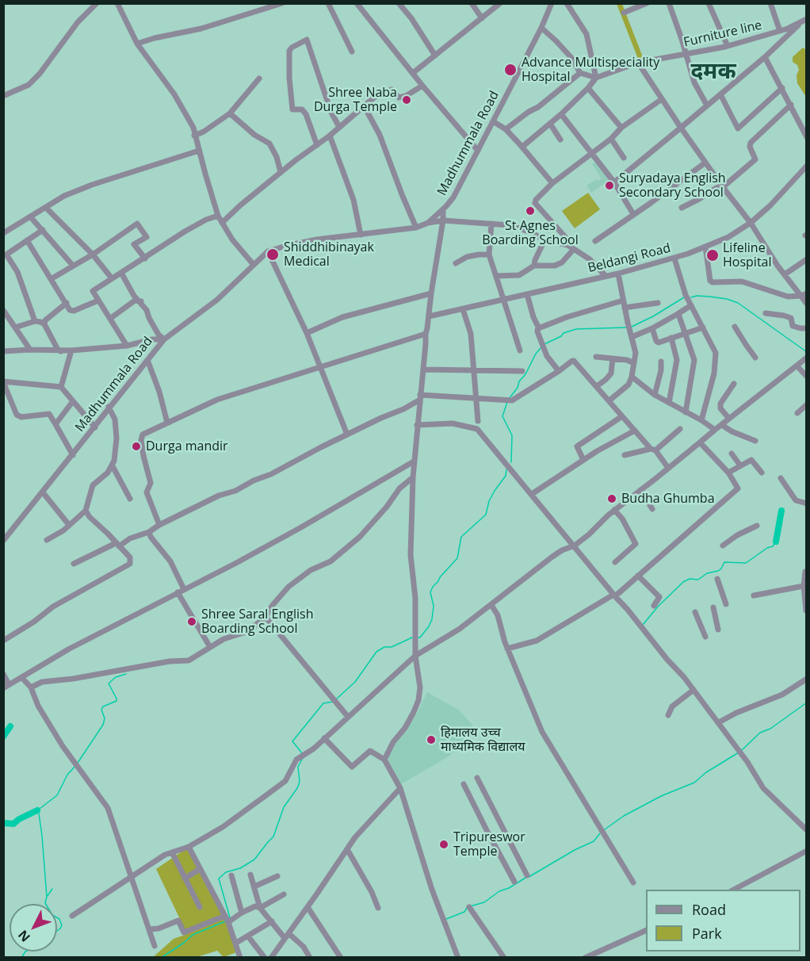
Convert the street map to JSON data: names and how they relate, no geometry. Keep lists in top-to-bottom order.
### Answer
{
  "streets": {
    "street": ["Furniture line", "Madhummala Road", "Beldangi Road"]
  },
  "districts": ["दमक"],
  "places": [
    "Advance Multispeciality Hospital",
    "Shree Naba Durga Temple",
    "Suryadaya English Secondary School",
    "St Agnes Boarding School",
    "Shiddhibinayak Medical",
    "Lifeline Hospital",
    "Durga mandir",
    "Budha Ghumba",
    "Shree Saral English Boarding School",
    "हिमालय उच्च माध्यमिक विद्यालय",
    "Tripureswor Temple"
  ],
  "legend": ["Road", "Park"],
  "north": "bottom left"
}
